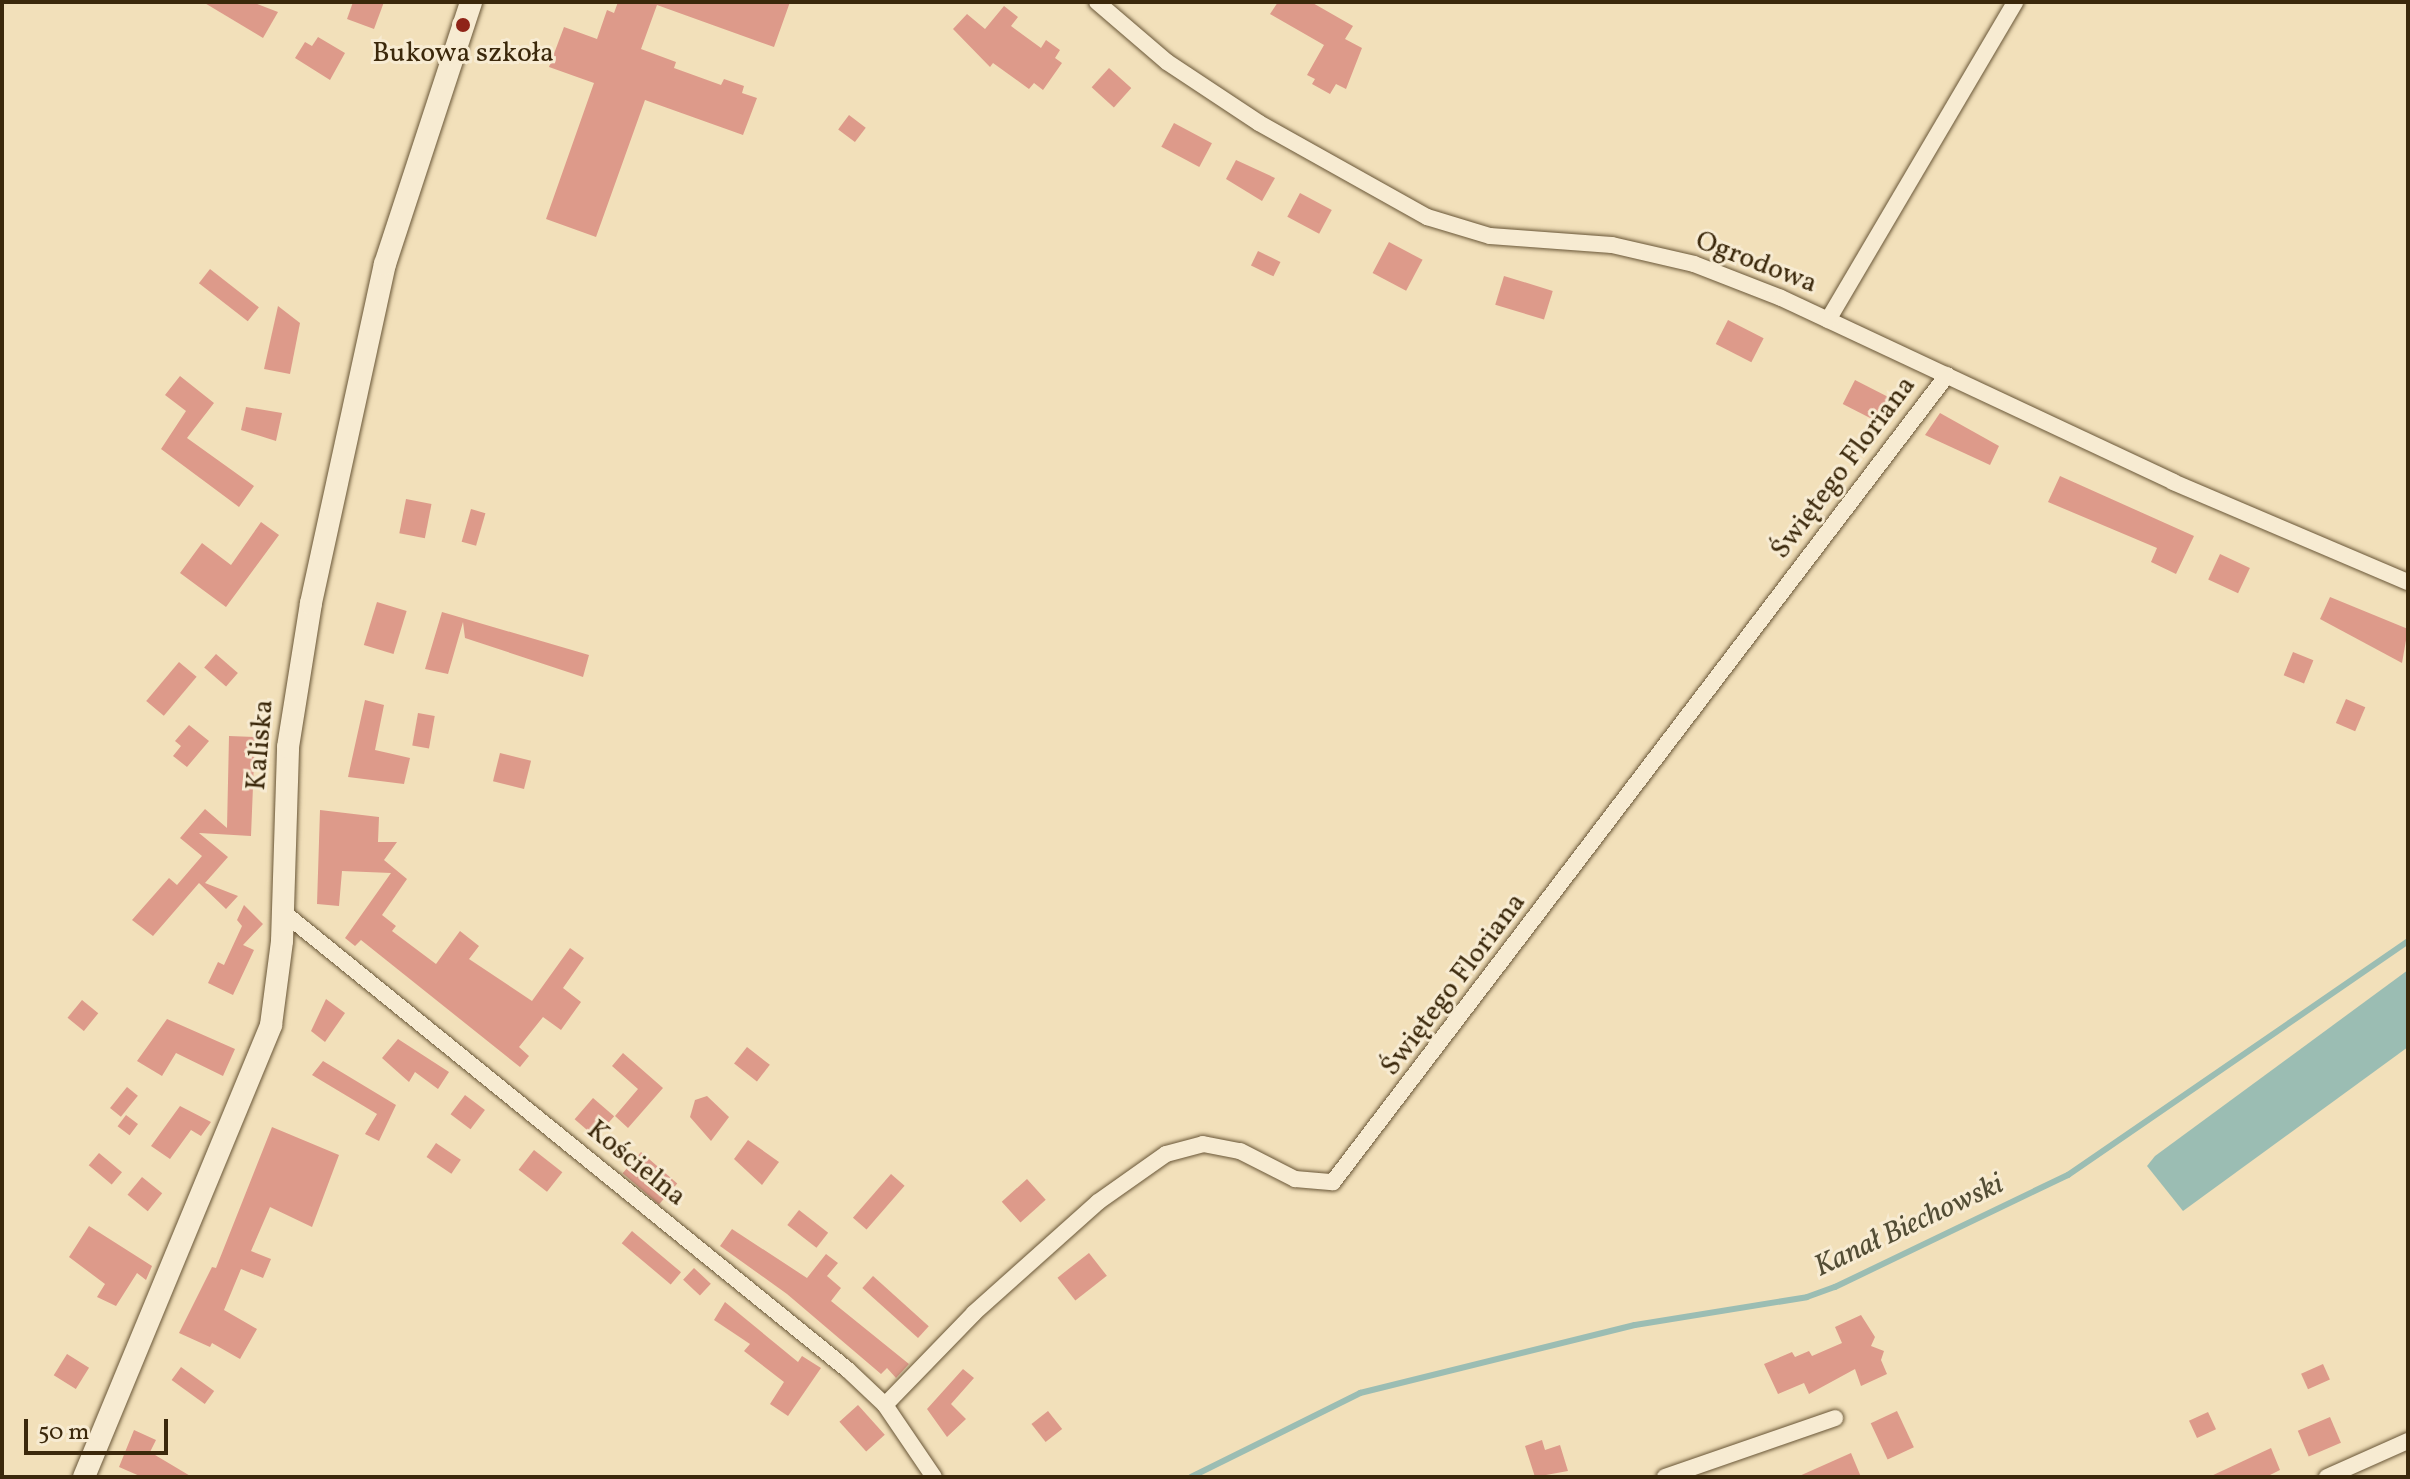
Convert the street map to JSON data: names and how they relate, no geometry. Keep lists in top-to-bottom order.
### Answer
{
  "streets": {
    "main road": ["Kaliska"],
    "street": ["Ogrodowa", "Świętego Floriana", "Kościelna"]
  },
  "crossings": [
    ["Ogrodowa", "Świętego Floriana"],
    ["Świętego Floriana", "Kościelna"],
    ["Kaliska", "Kościelna"]
  ],
  "water": ["Kanał Biechowski"],
  "places": ["Bukowa szkoła"],
  "scale_bar": "50 m"
}
